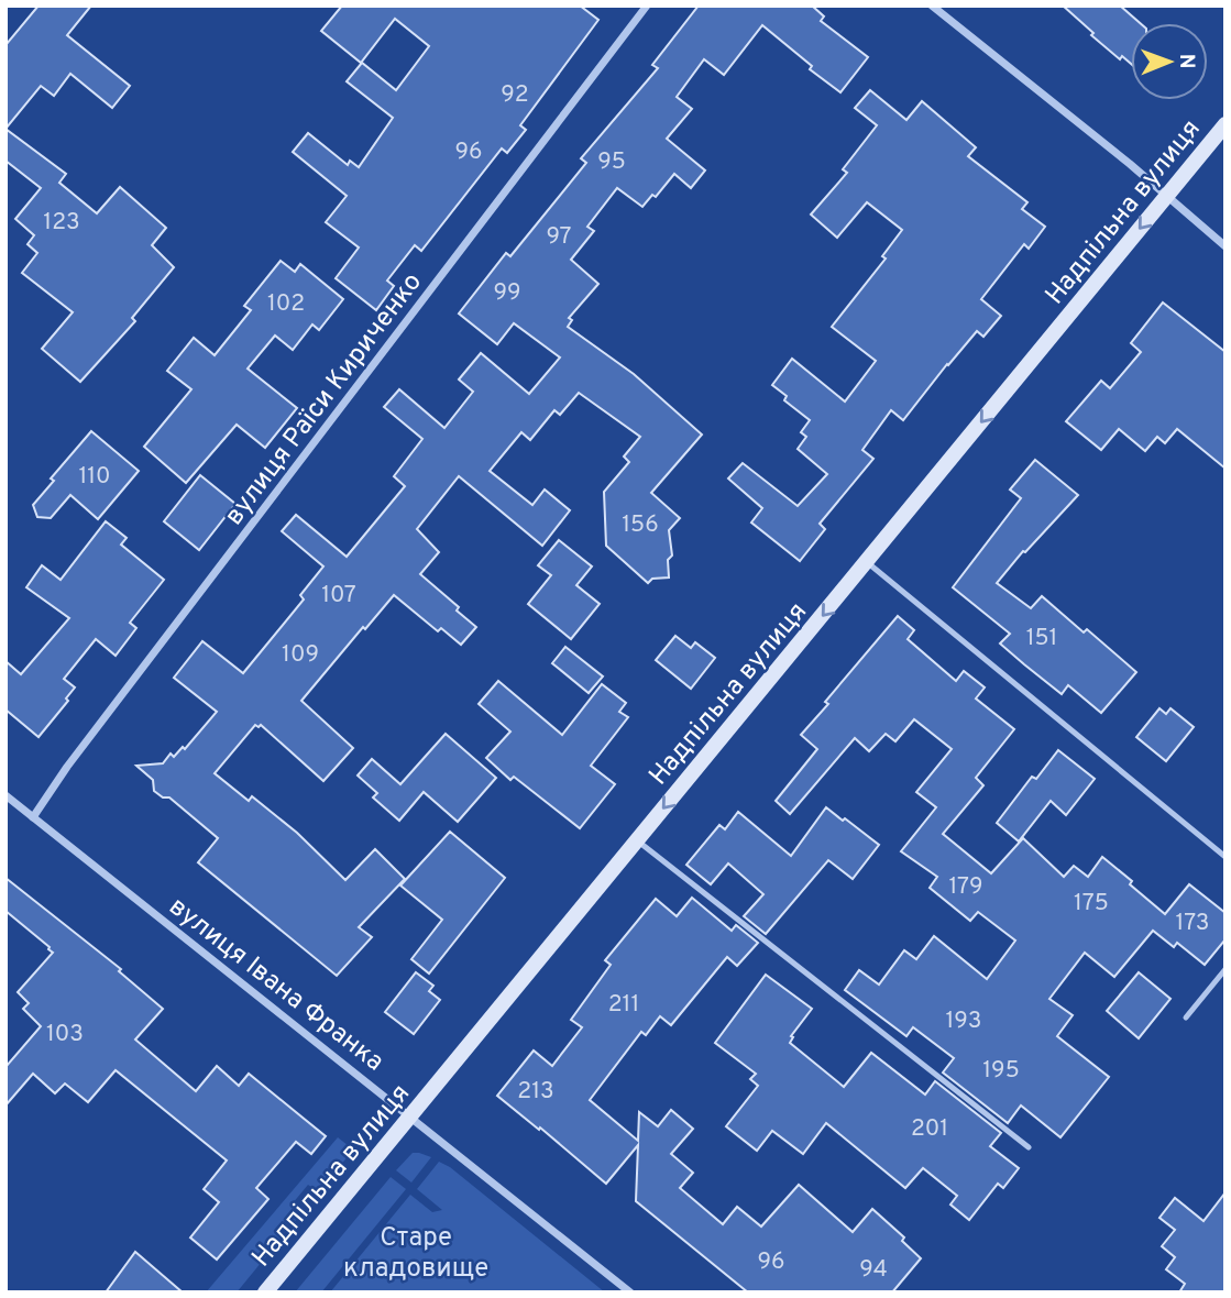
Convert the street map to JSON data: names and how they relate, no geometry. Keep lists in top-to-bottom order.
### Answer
{
  "streets": {
    "main road": ["Надпільна вулиця"],
    "street": ["вулиця Раїси Кириченко", "вулиця Івана Франка"]
  },
  "crossings": [
    ["Надпільна вулиця", "вулиця Івана Франка"],
    ["вулиця Раїси Кириченко", "вулиця Івана Франка"]
  ],
  "one_way": ["Надпільна вулиця"],
  "parks": ["Старе кладовище"],
  "house_numbers": [
    "92",
    "96",
    "95",
    "123",
    "97",
    "99",
    "102",
    "110",
    "156",
    "107",
    "151",
    "109",
    "179",
    "175",
    "173",
    "211",
    "193",
    "103",
    "195",
    "213",
    "201",
    "96",
    "94"
  ],
  "north": "right"
}
